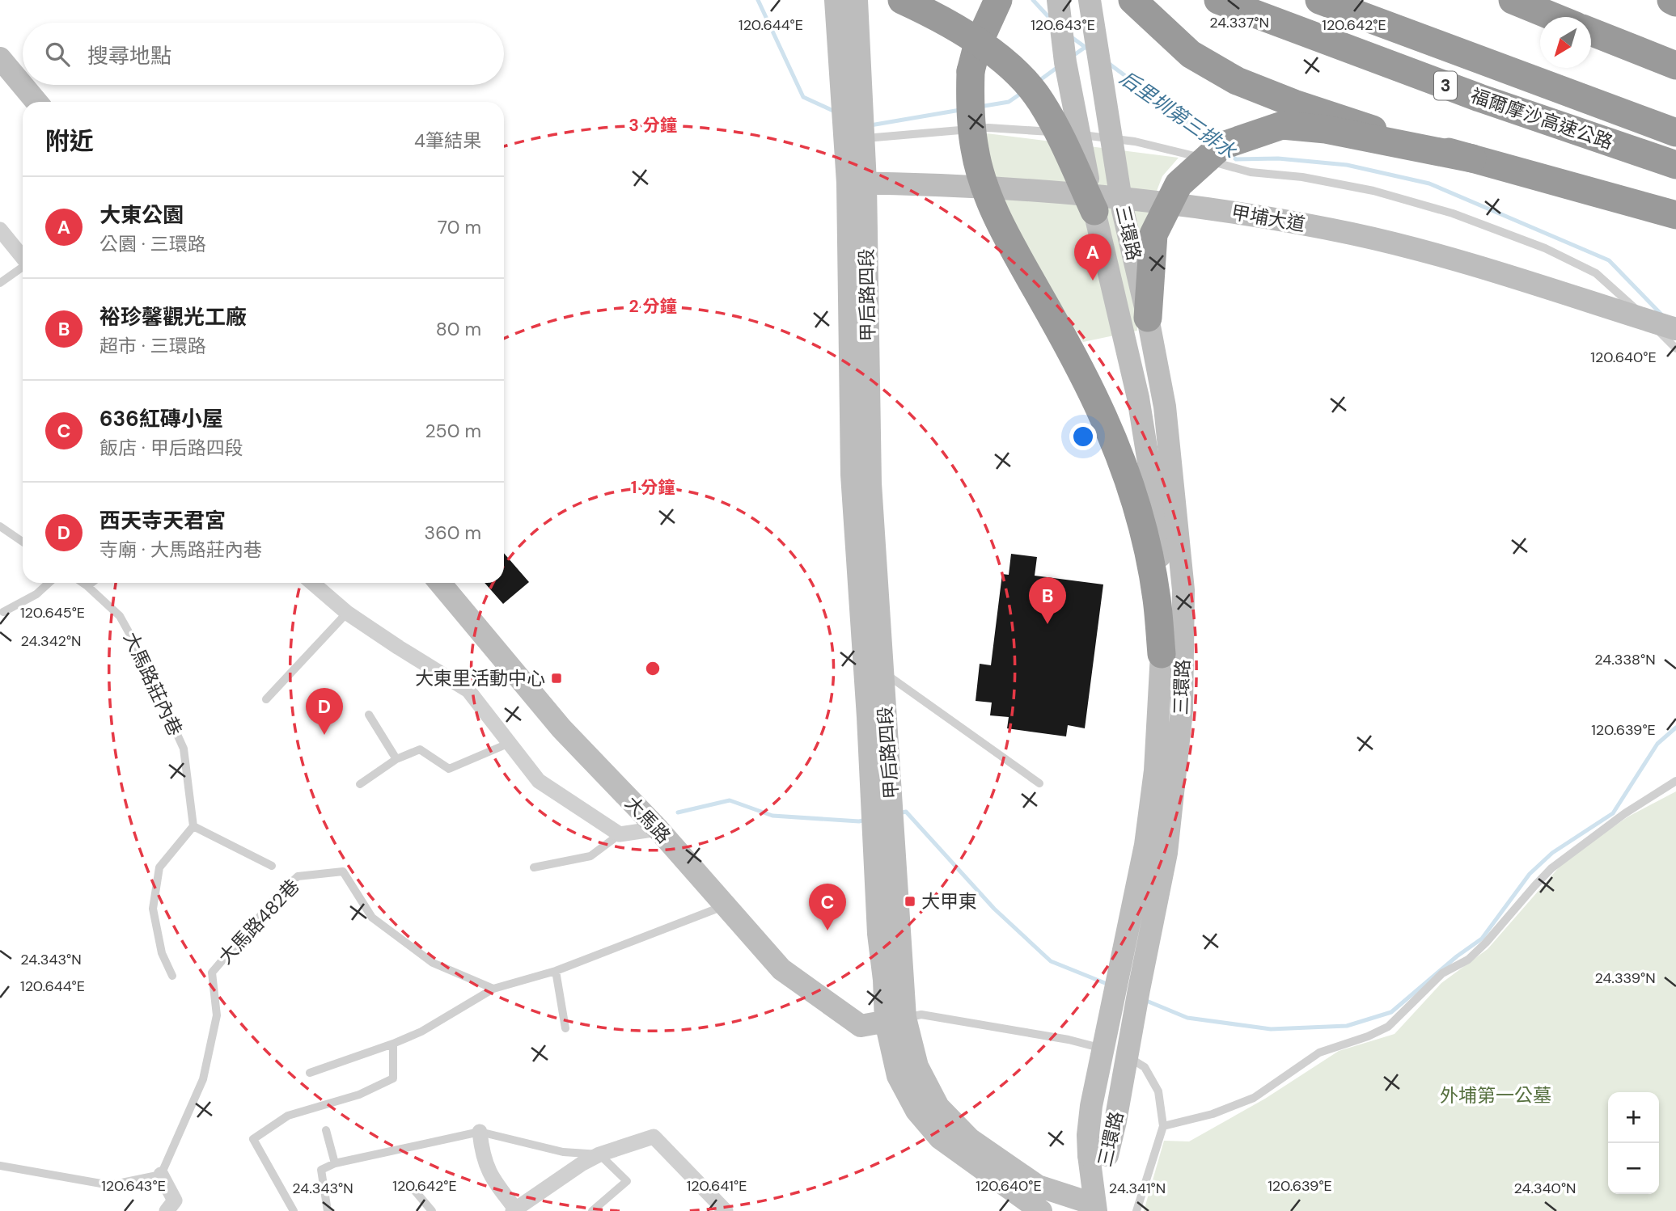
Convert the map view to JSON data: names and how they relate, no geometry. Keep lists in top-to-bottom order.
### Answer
{
  "streets": {
    "highway": ["3", "福爾摩沙高速公路"],
    "street": [
      "甲埔大道",
      "三環路",
      "甲后路四段",
      "大馬路"
    ],
    "lane": ["大馬路莊內巷", "大馬路482巷"]
  },
  "crossings": [
    ["甲埔大道", "甲后路四段"],
    ["三環路", "甲后路四段"],
    ["甲后路四段", "大馬路"]
  ],
  "water": ["后里圳第三排水"],
  "parks": ["外埔第一公墓"],
  "places": {
    "transit": ["大東里活動中心", "大甲東"]
  },
  "north": "bottom left",
  "page": {
    "search": "搜尋地點",
    "heading": ["附近", "4筆結果"],
    "list": [
      {
        "mark": "A",
        "name": "大東公園",
        "note": "公園 · 三環路",
        "value": "70 m"
      },
      {
        "mark": "B",
        "name": "裕珍馨觀光工廠",
        "note": "超市 · 三環路",
        "value": "80 m"
      },
      {
        "mark": "C",
        "name": "636紅磚小屋",
        "note": "飯店 · 甲后路四段",
        "value": "250 m"
      },
      {
        "mark": "D",
        "name": "西天寺天君宮",
        "note": "寺廟 · 大馬路莊內巷",
        "value": "360 m"
      }
    ],
    "pins": [
      "A",
      "B",
      "D",
      "C"
    ],
    "map_buttons": ["+", "−"]
  },
  "coordinates": [
    "24.337°N",
    "120.642°E",
    "120.644°E",
    "120.643°E",
    "120.640°E",
    "120.645°E",
    "24.342°N",
    "24.338°N",
    "120.639°E",
    "24.343°N",
    "24.339°N",
    "120.641°E",
    "24.341°N",
    "24.340°N"
  ],
  "rings": ["3 分鐘", "2 分鐘", "1 分鐘"]
}
